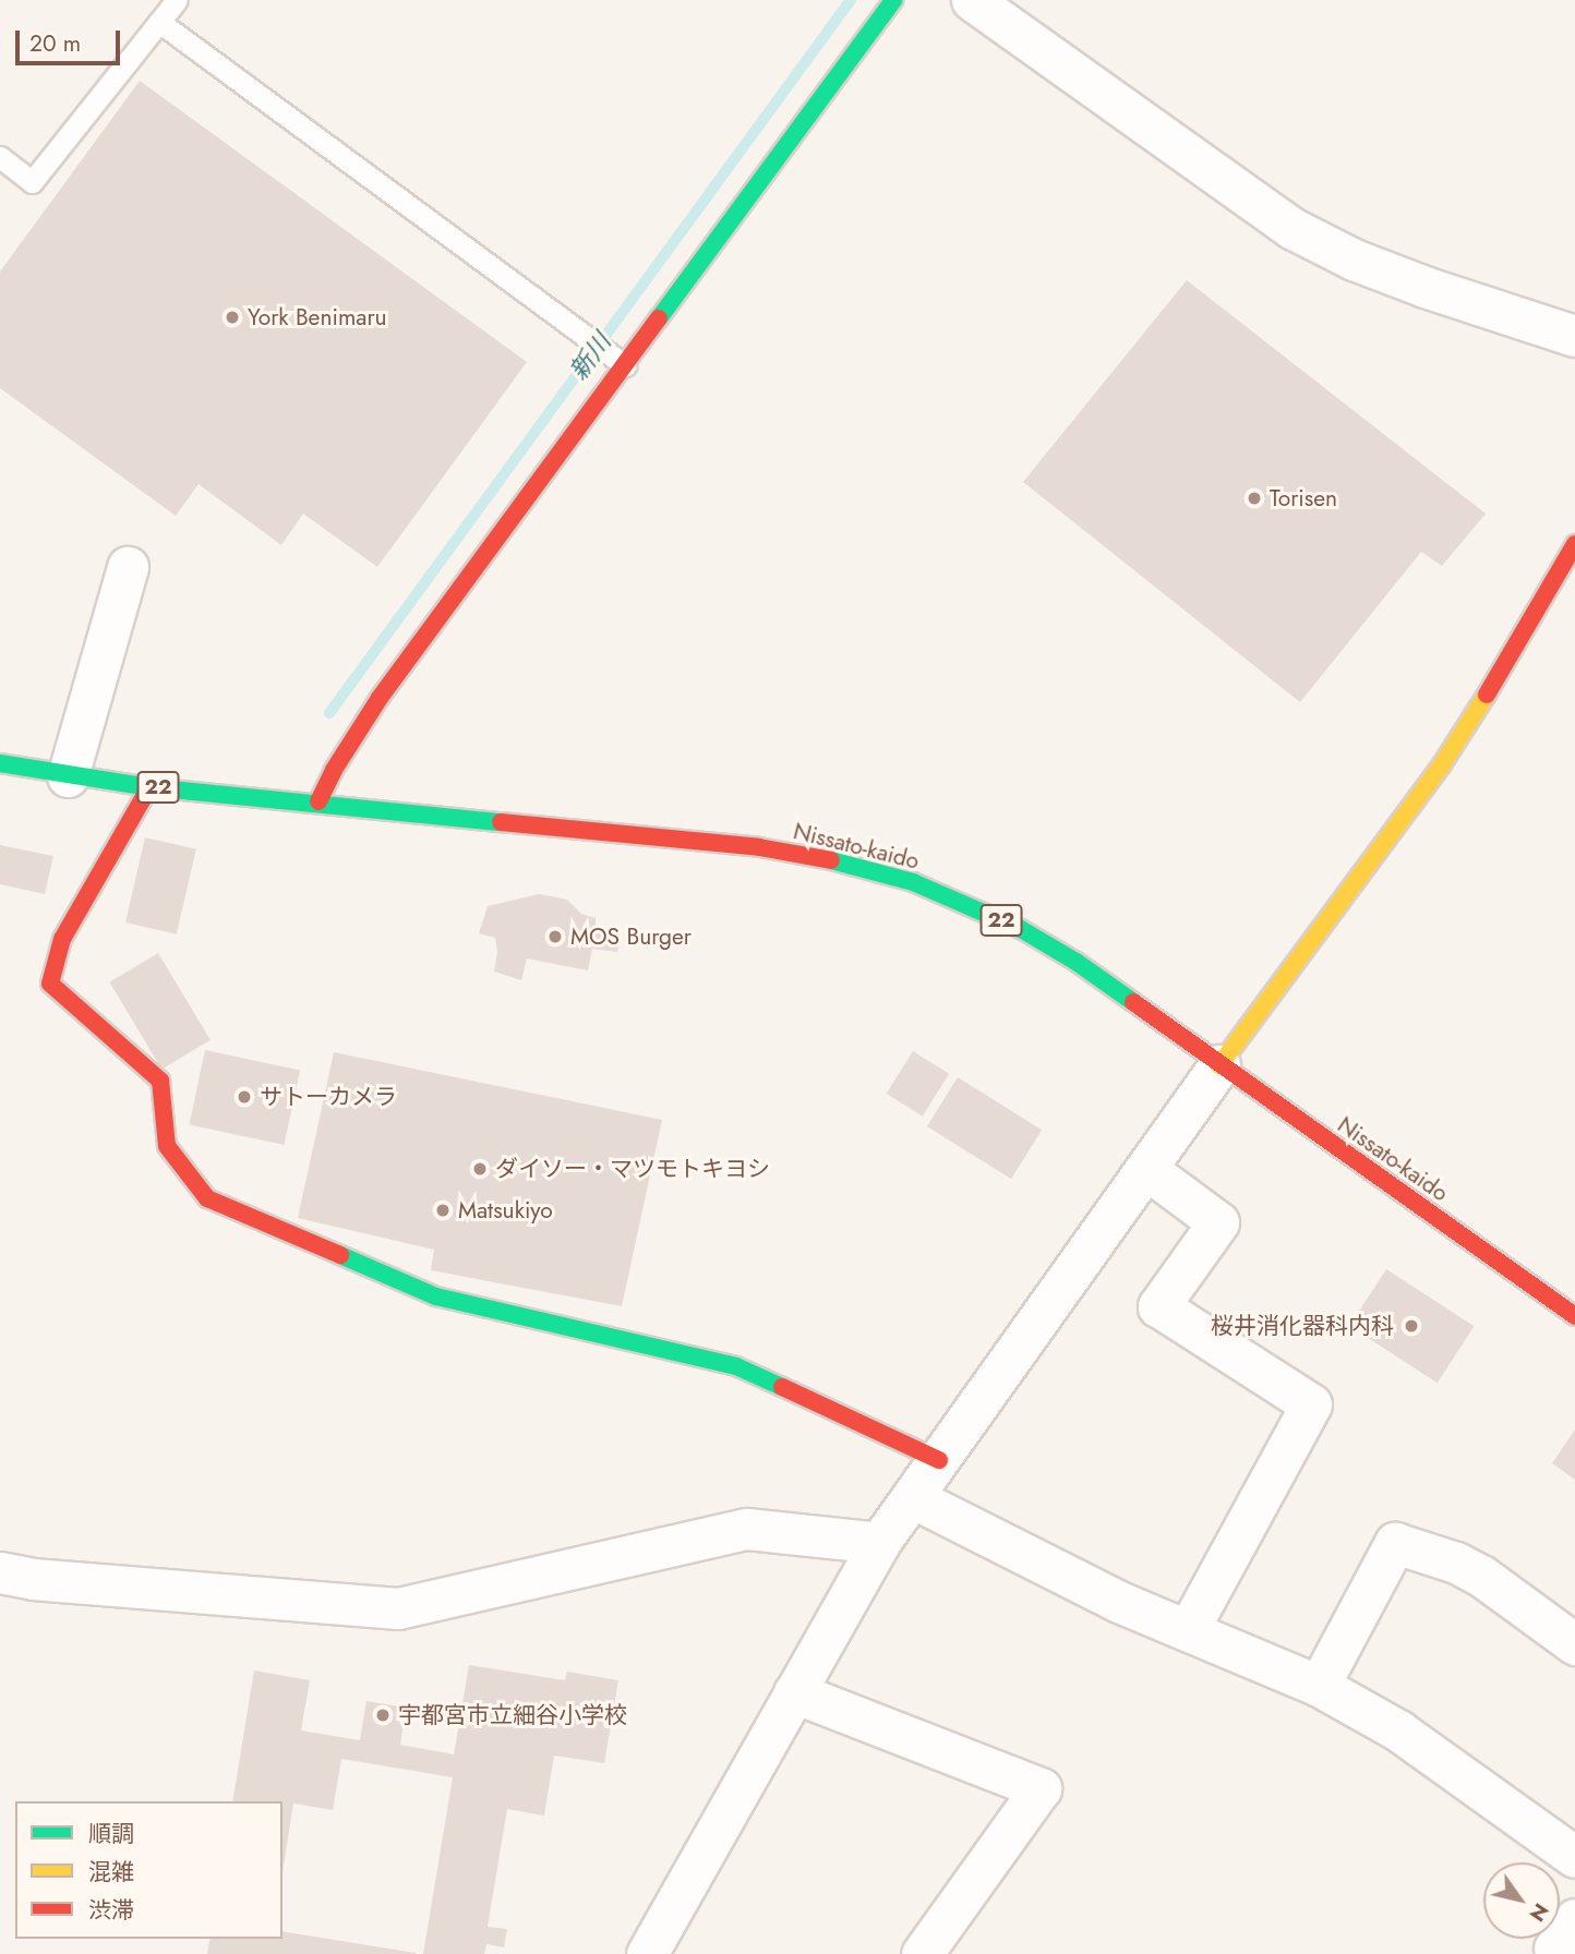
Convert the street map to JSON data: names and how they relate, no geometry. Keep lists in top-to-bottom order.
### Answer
{
  "streets": {
    "street": ["22", "Nissato-kaido"]
  },
  "water": ["新川"],
  "places": [
    "York Benimaru",
    "Torisen",
    "MOS Burger",
    "サトーカメラ",
    "ダイソー・マツモトキヨシ",
    "Matsukiyo",
    "桜井消化器科内科",
    "宇都宮市立細谷小学校"
  ],
  "legend": ["順調", "混雑", "渋滞"],
  "scale_bar": "20 m",
  "north": "bottom right"
}
